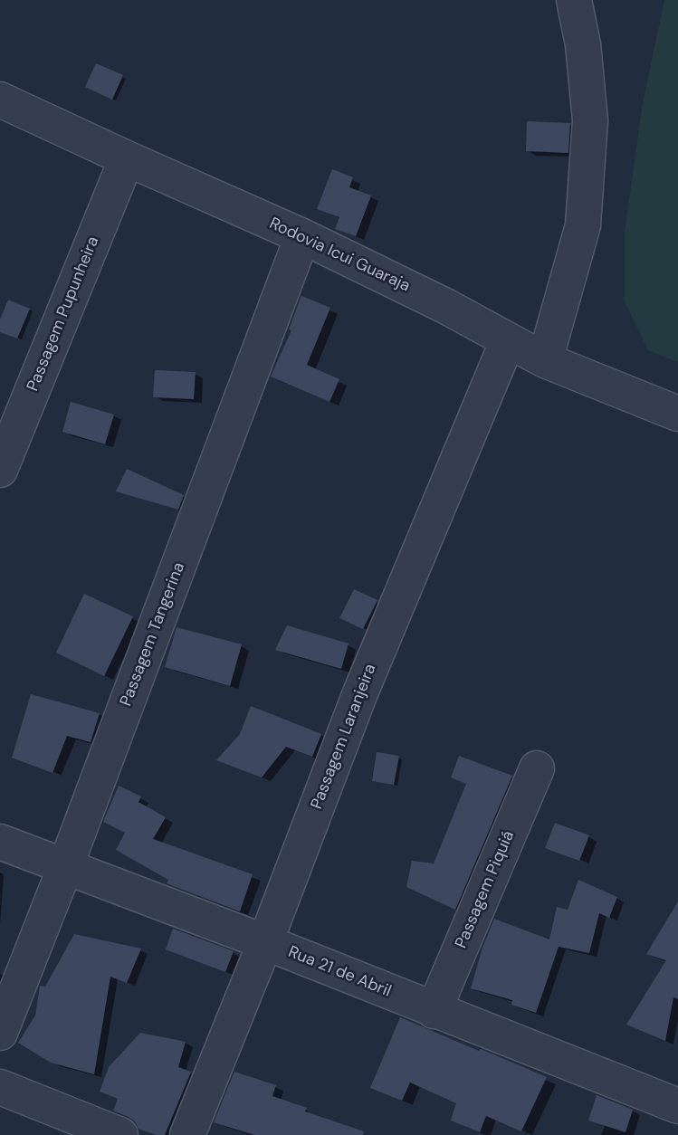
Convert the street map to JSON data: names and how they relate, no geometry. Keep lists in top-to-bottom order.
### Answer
{
  "streets": {
    "street": [
      "Rodovia Icui Guaraja",
      "Passagem Pupunheira",
      "Passagem Tangerina",
      "Passagem Laranjeira",
      "Passagem Piquiá",
      "Rua 21 de Abril"
    ]
  },
  "crossings": [
    ["Rodovia Icui Guaraja", "Passagem Pupunheira"],
    ["Rodovia Icui Guaraja", "Passagem Tangerina"],
    ["Rodovia Icui Guaraja", "Passagem Laranjeira"],
    ["Passagem Tangerina", "Rua 21 de Abril"],
    ["Passagem Laranjeira", "Rua 21 de Abril"],
    ["Passagem Piquiá", "Rua 21 de Abril"]
  ]
}
